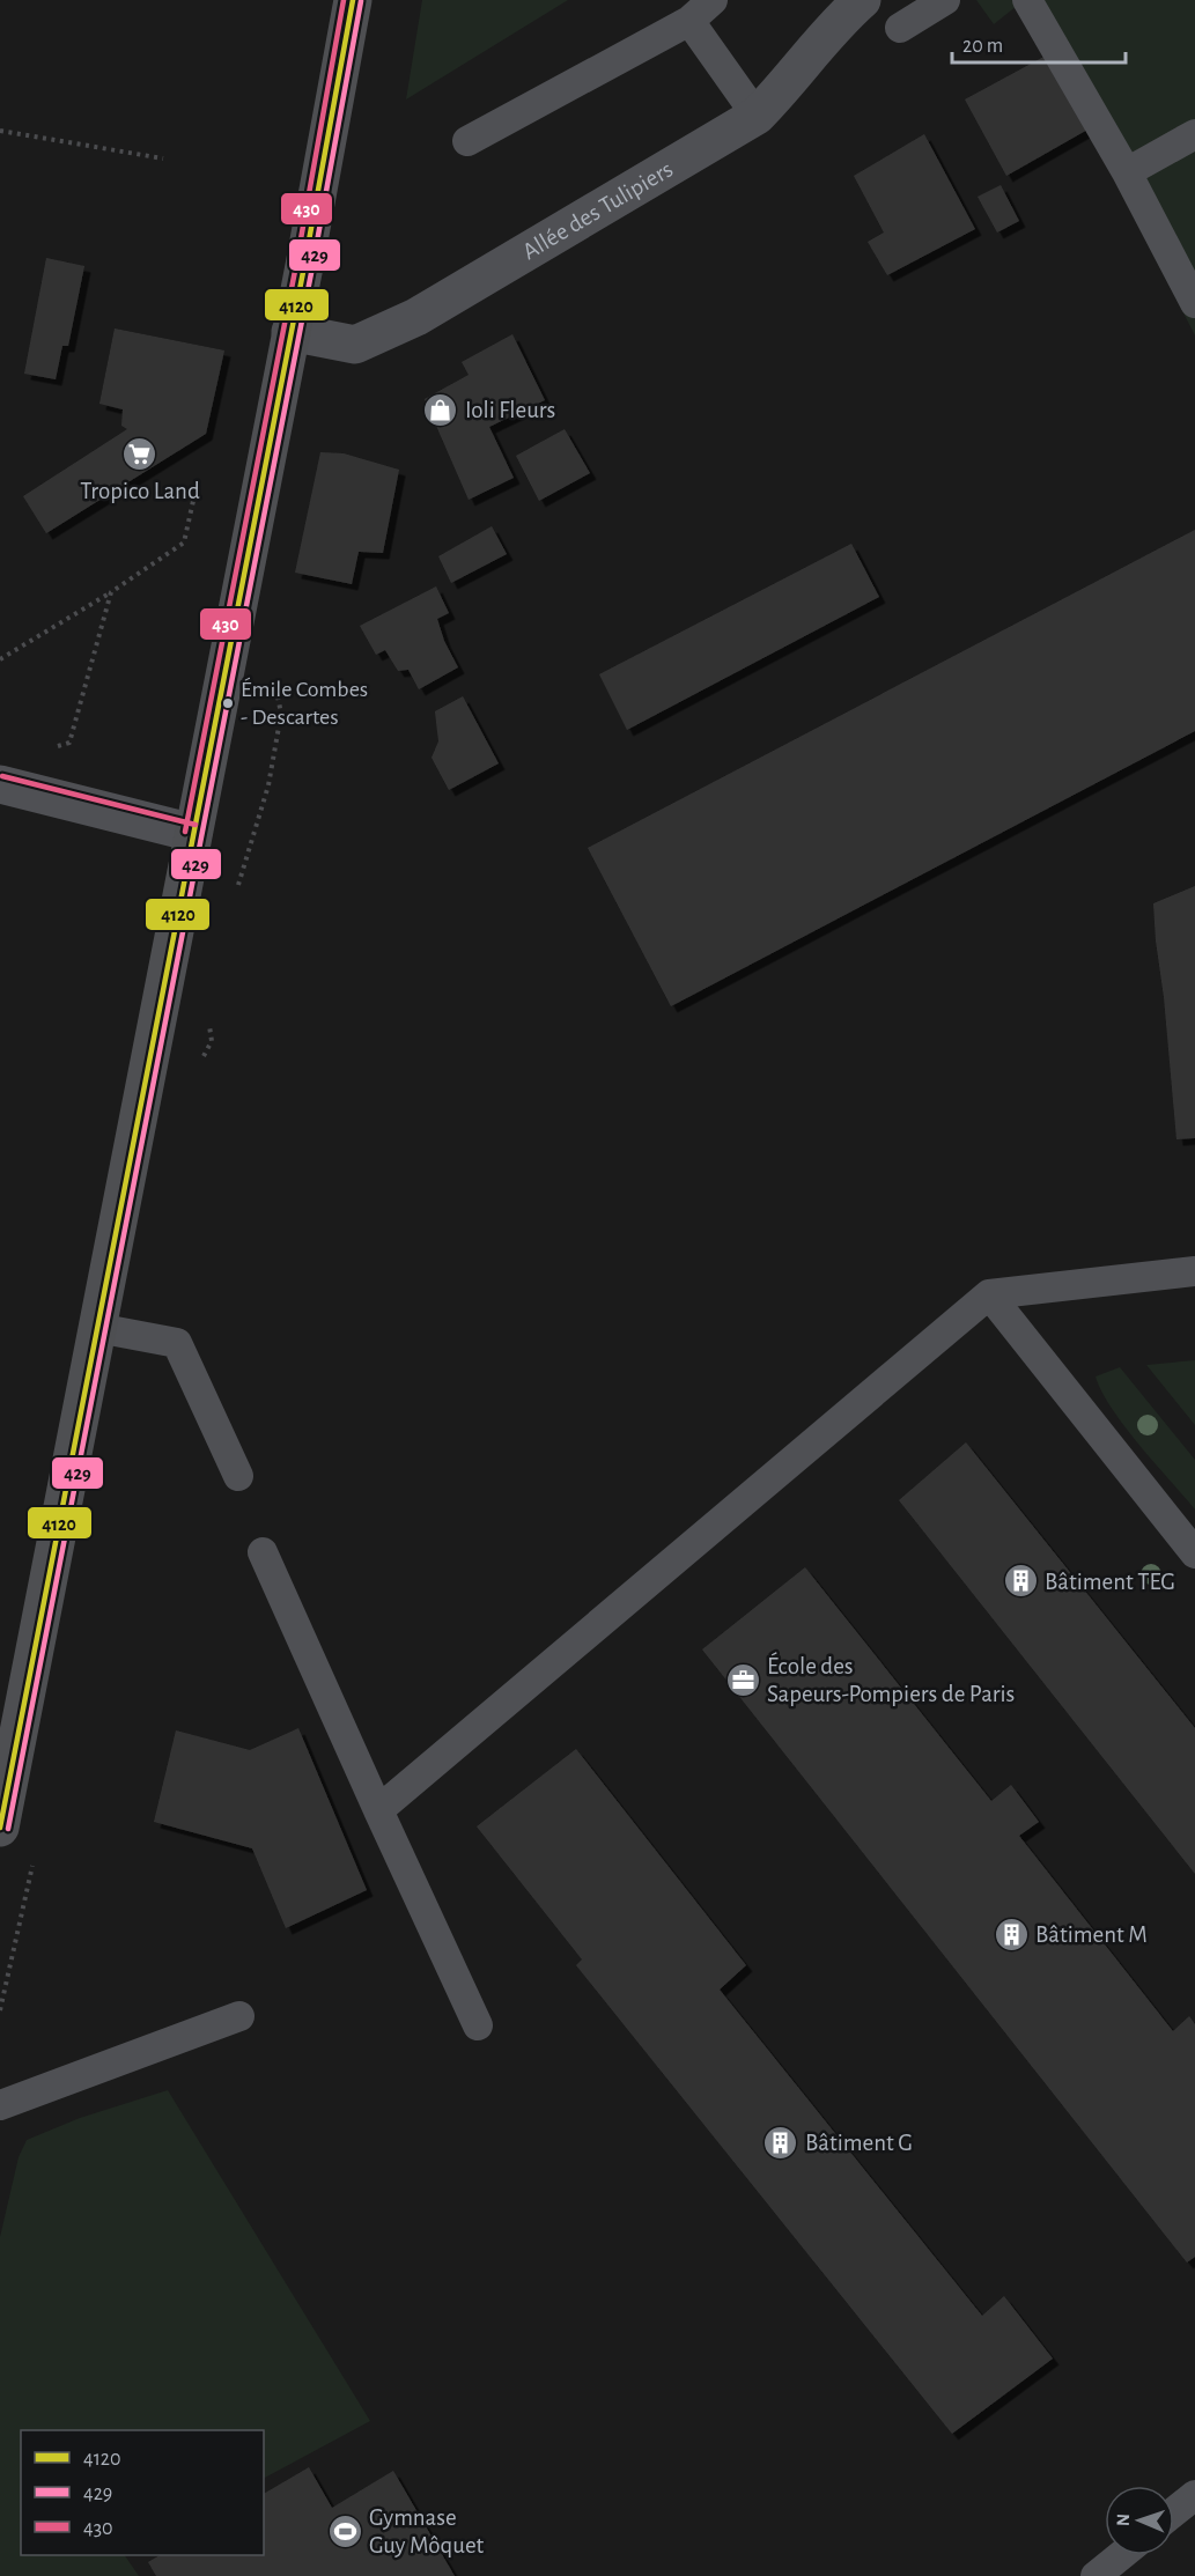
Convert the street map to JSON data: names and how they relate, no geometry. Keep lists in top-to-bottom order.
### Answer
{
  "streets": {
    "street": ["Allée des Tulipiers"]
  },
  "places": {
    "shop": ["Ioli Fleurs"],
    "supermarket": ["Tropico Land"],
    "other": ["Émile Combes - Descartes"],
    "building": ["Bâtiment TEG", "Bâtiment M", "Bâtiment G"],
    "office": ["École des Sapeurs-Pompiers de Paris"],
    "sports": ["Gymnase Guy Môquet"]
  },
  "lines": ["transit line 4120", "transit line 430", "transit line 429"],
  "legend": ["4120", "429", "430"],
  "scale_bar": "20 m",
  "north": "left"
}
